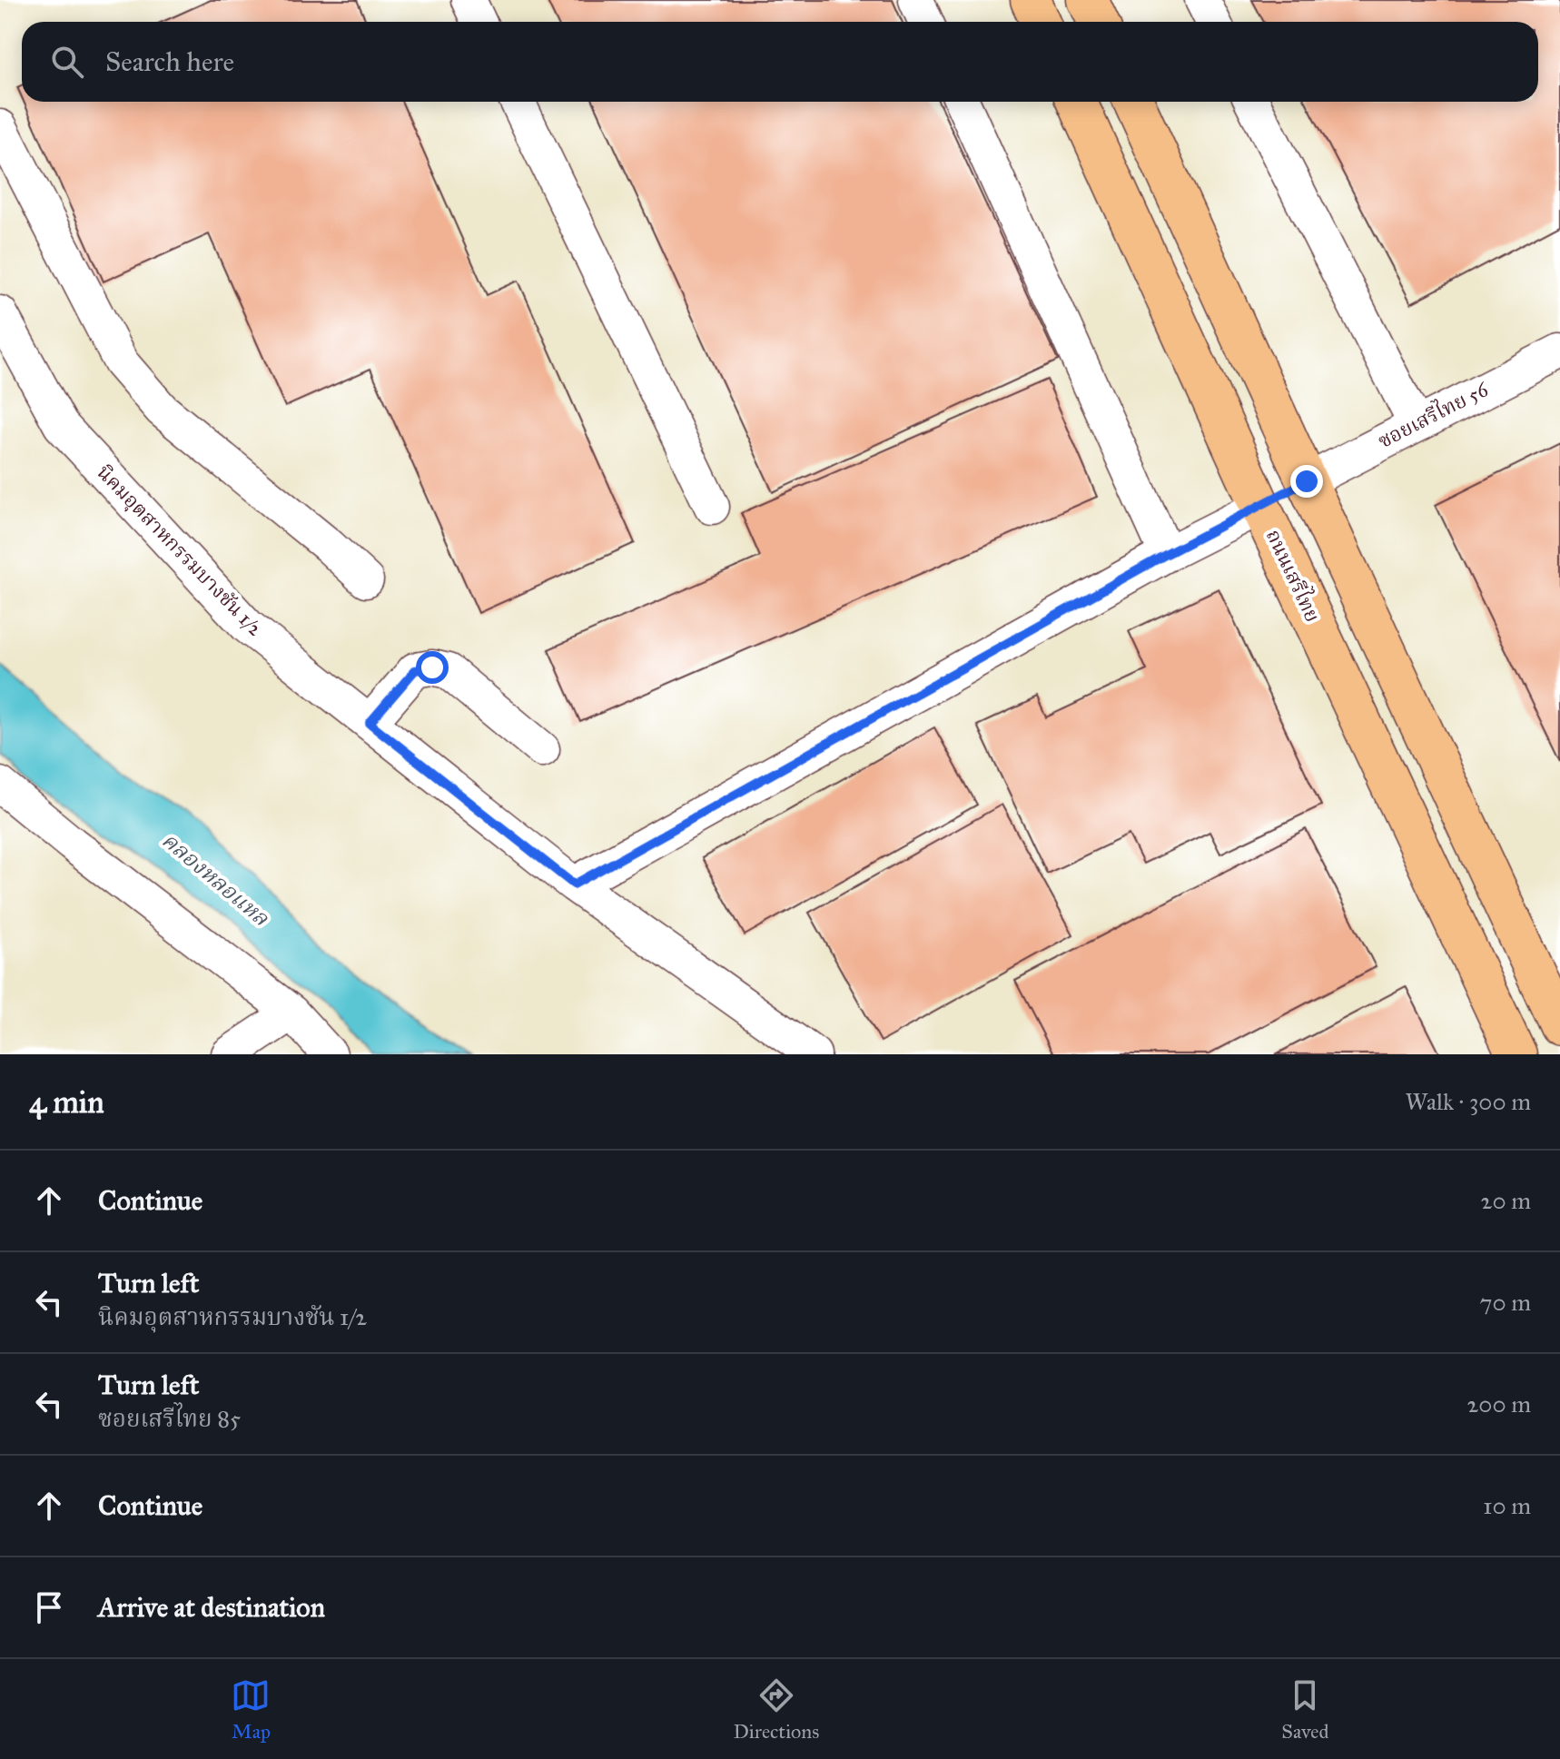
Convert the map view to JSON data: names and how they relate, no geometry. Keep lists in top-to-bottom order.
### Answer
{
  "streets": {
    "main road": ["ถนนเสรีไทย"],
    "street": ["ซอยเสรีไทย 56", "นิคมอุตสาหกรรมบางชัน 1/2"]
  },
  "water": ["คลองหลอแหล"],
  "page": {
    "search": "Search here",
    "heading": ["4 min", "Walk · 300 m"],
    "list": [
      ["Continue", "20 m"],
      ["Turn left", "นิคมอุตสาหกรรมบางชัน 1/2", "70 m"],
      ["Turn left", "ซอยเสรีไทย 85", "200 m"],
      ["Continue", "10 m"],
      "Arrive at destination"
    ],
    "nav": ["Map", "Directions", "Saved"]
  }
}
